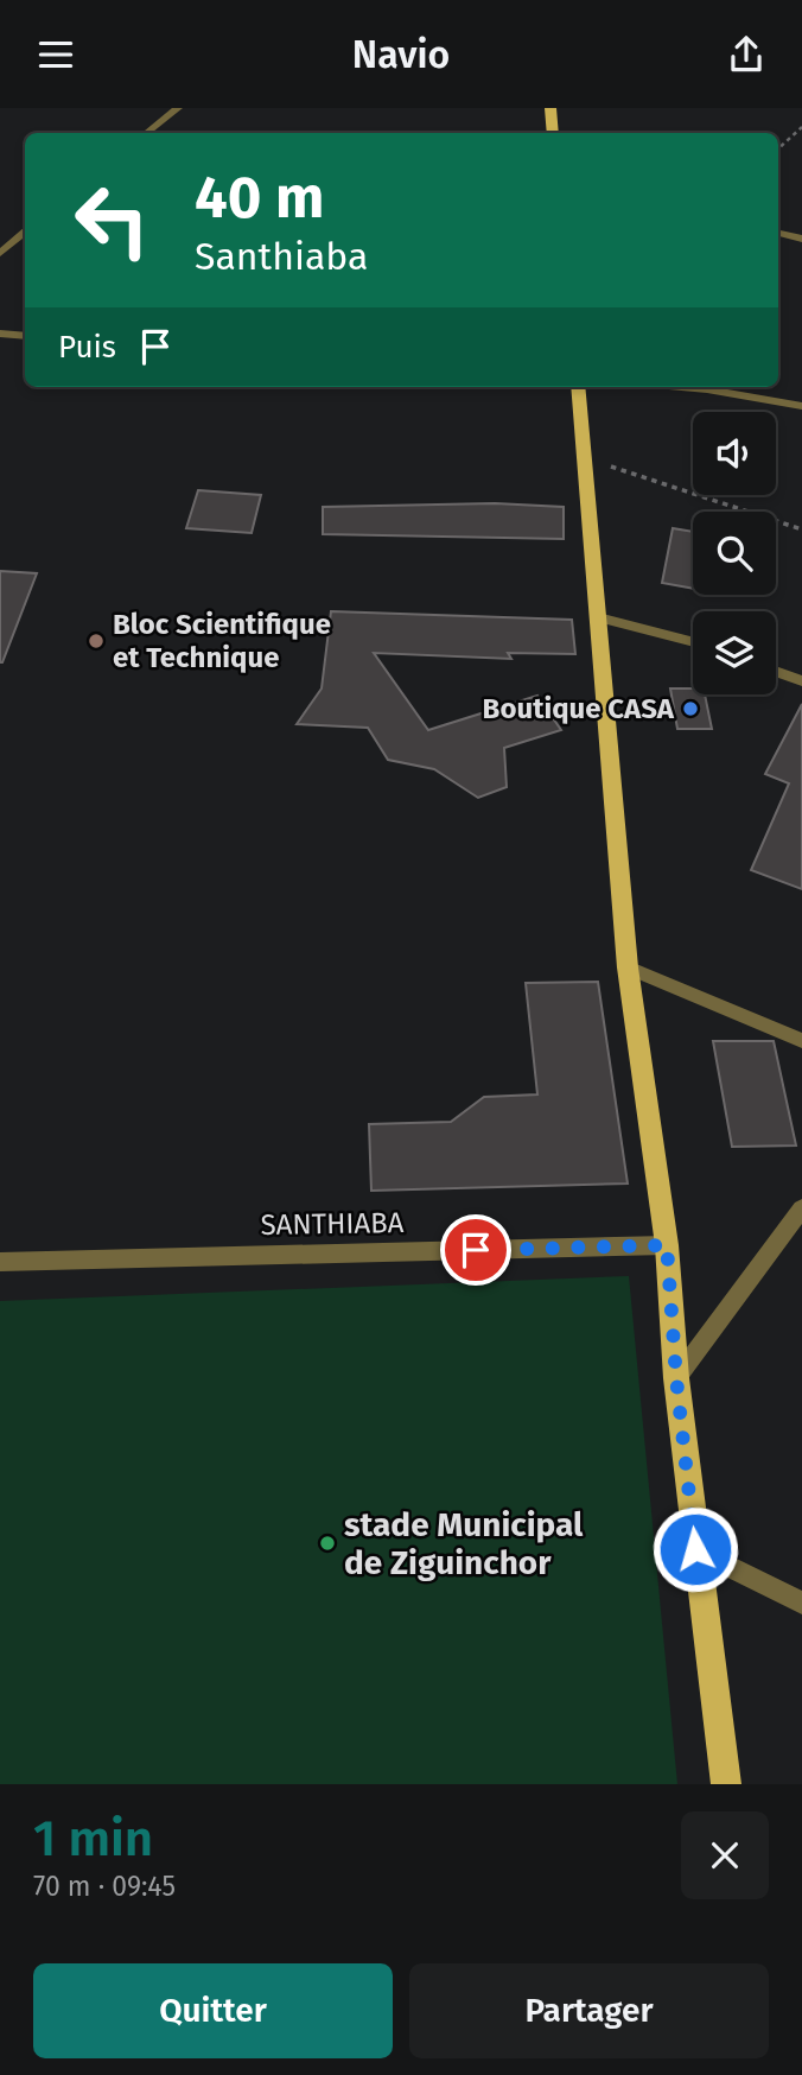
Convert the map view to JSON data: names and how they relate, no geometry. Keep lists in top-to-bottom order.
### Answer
{
  "streets": {
    "street": ["SANTHIABA"]
  },
  "places": ["Bloc Scientifique et Technique", "Boutique CASA", "stade Municipal de Ziguinchor"],
  "page": {
    "header": "Navio",
    "turn": ["40 m", "Santhiaba"],
    "then": "Puis",
    "heading": ["1 min", "70 m · 09:45"],
    "buttons": ["Quitter", "Partager"]
  }
}
